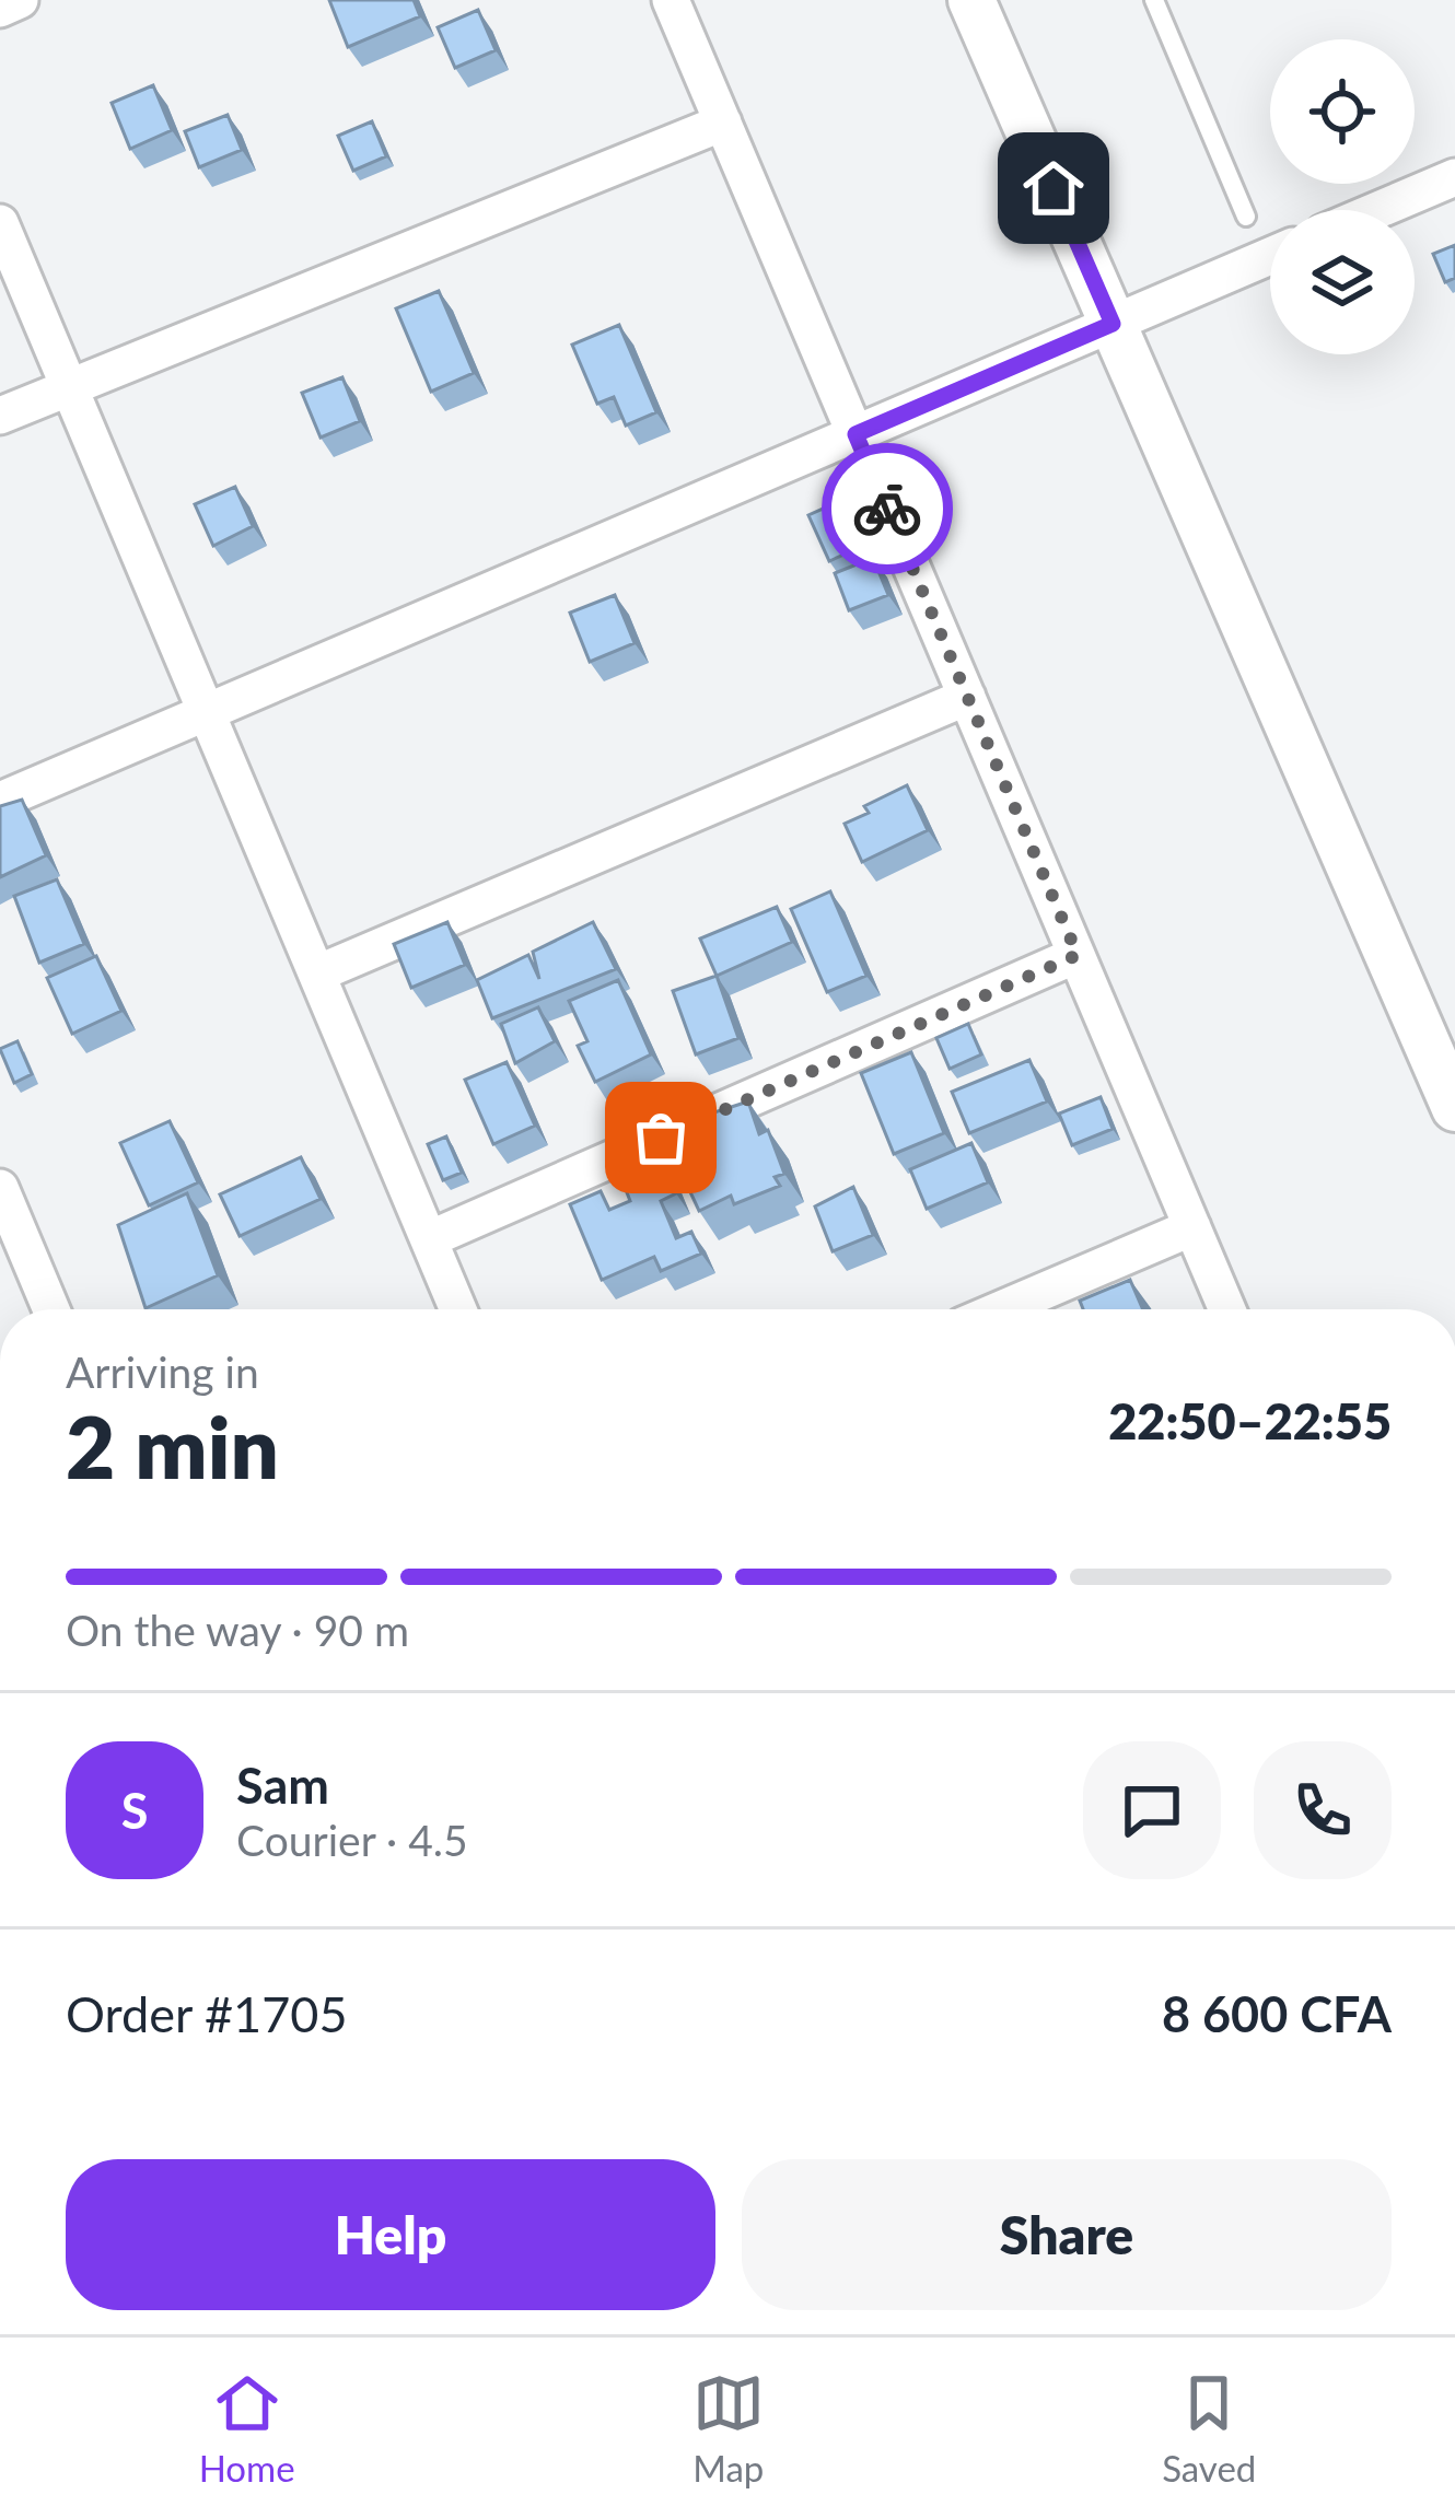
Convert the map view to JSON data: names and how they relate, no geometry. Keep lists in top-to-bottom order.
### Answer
{
  "page": {
    "heading": ["2 min", "Arriving in", "22:50–22:55"],
    "panel": [
      "Sam",
      "Courier · 4.5",
      "Order #1705",
      "8 600 CFA"
    ],
    "bar": "On the way · 90 m",
    "round": "S",
    "buttons": ["Help", "Share"],
    "tabs": ["Home", "Map", "Saved"]
  }
}
